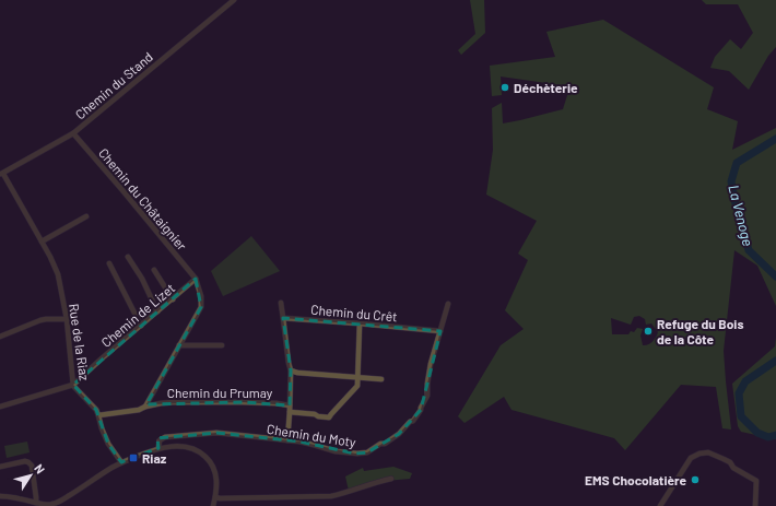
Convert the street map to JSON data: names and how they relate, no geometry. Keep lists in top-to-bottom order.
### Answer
{
  "streets": {
    "street": [
      "Chemin du Stand",
      "Chemin du Châtaignier",
      "Chemin du Crêt",
      "Chemin de Lizet",
      "Rue de la Riaz",
      "Chemin du Prumay",
      "Chemin du Moty"
    ]
  },
  "crossings": [
    ["Chemin du Stand", "Chemin du Châtaignier"],
    ["Chemin du Stand", "Rue de la Riaz"],
    ["Chemin du Châtaignier", "Chemin de Lizet"],
    ["Chemin du Crêt", "Chemin du Moty"],
    ["Chemin de Lizet", "Rue de la Riaz"],
    ["Rue de la Riaz", "Chemin du Prumay"]
  ],
  "water": ["La Venoge"],
  "places": {
    "other": ["Déchèterie", "Refuge du Bois de la Côte", "EMS Chocolatière"],
    "transit": ["Riaz"]
  },
  "north": "top right"
}
